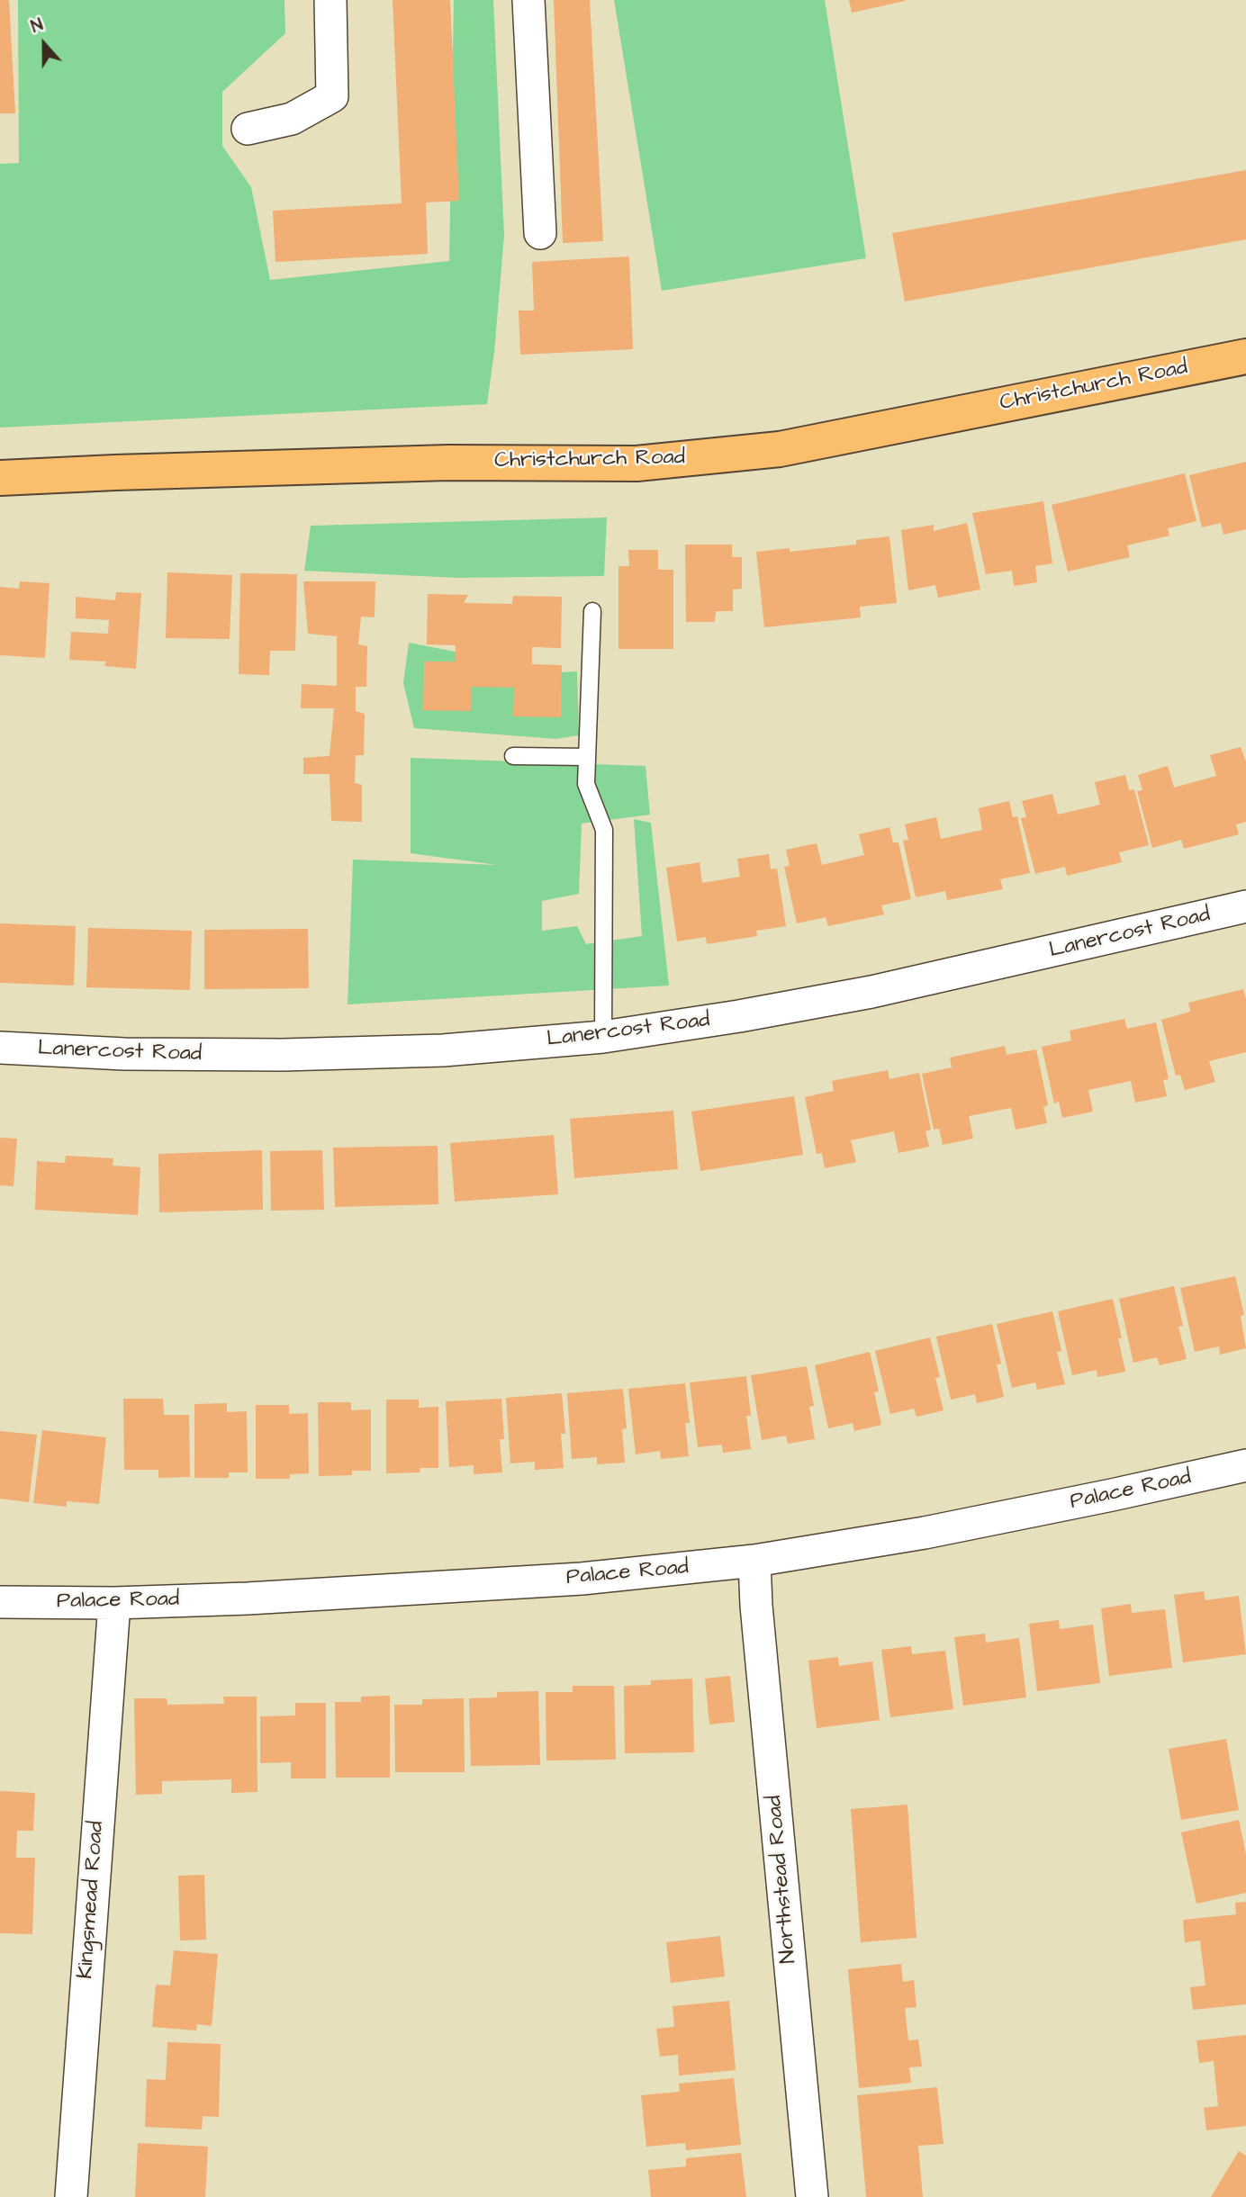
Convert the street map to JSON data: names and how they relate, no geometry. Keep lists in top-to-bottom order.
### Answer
{
  "streets": {
    "highway": ["Christchurch Road"],
    "street": [
      "Lanercost Road",
      "Palace Road",
      "Northstead Road",
      "Kingsmead Road"
    ]
  },
  "crossings": [
    ["Palace Road", "Northstead Road"],
    ["Palace Road", "Kingsmead Road"]
  ],
  "north": "top"
}
